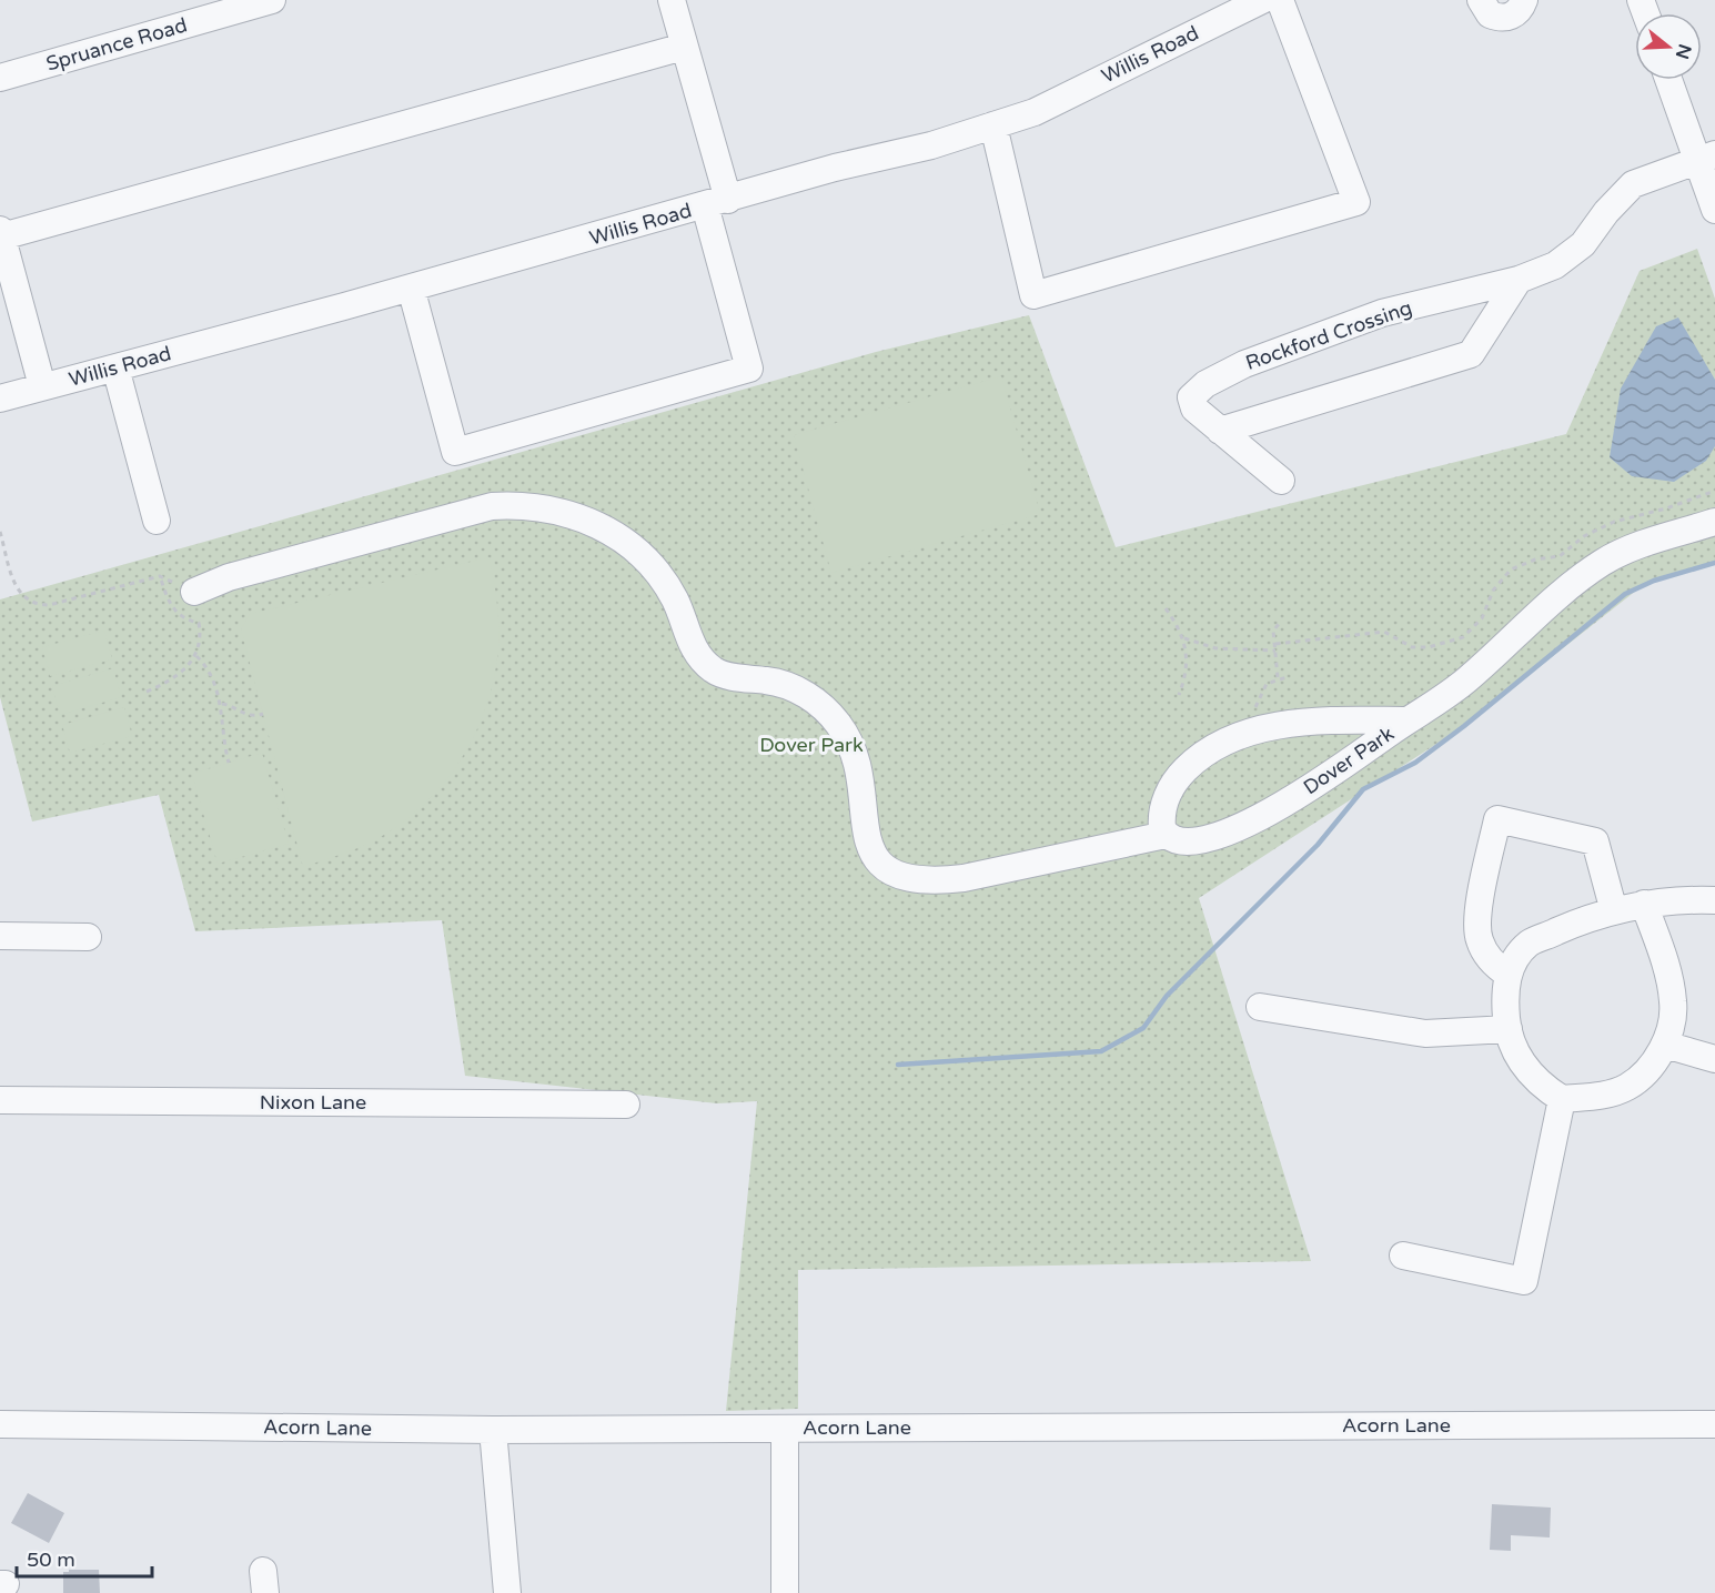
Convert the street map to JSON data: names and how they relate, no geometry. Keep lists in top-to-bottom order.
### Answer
{
  "streets": {
    "street": [
      "Spruance Road",
      "Willis Road",
      "Rockford Crossing",
      "Dover Park",
      "Nixon Lane",
      "Acorn Lane"
    ]
  },
  "parks": ["Dover Park"],
  "scale_bar": "50 m",
  "north": "right"
}
